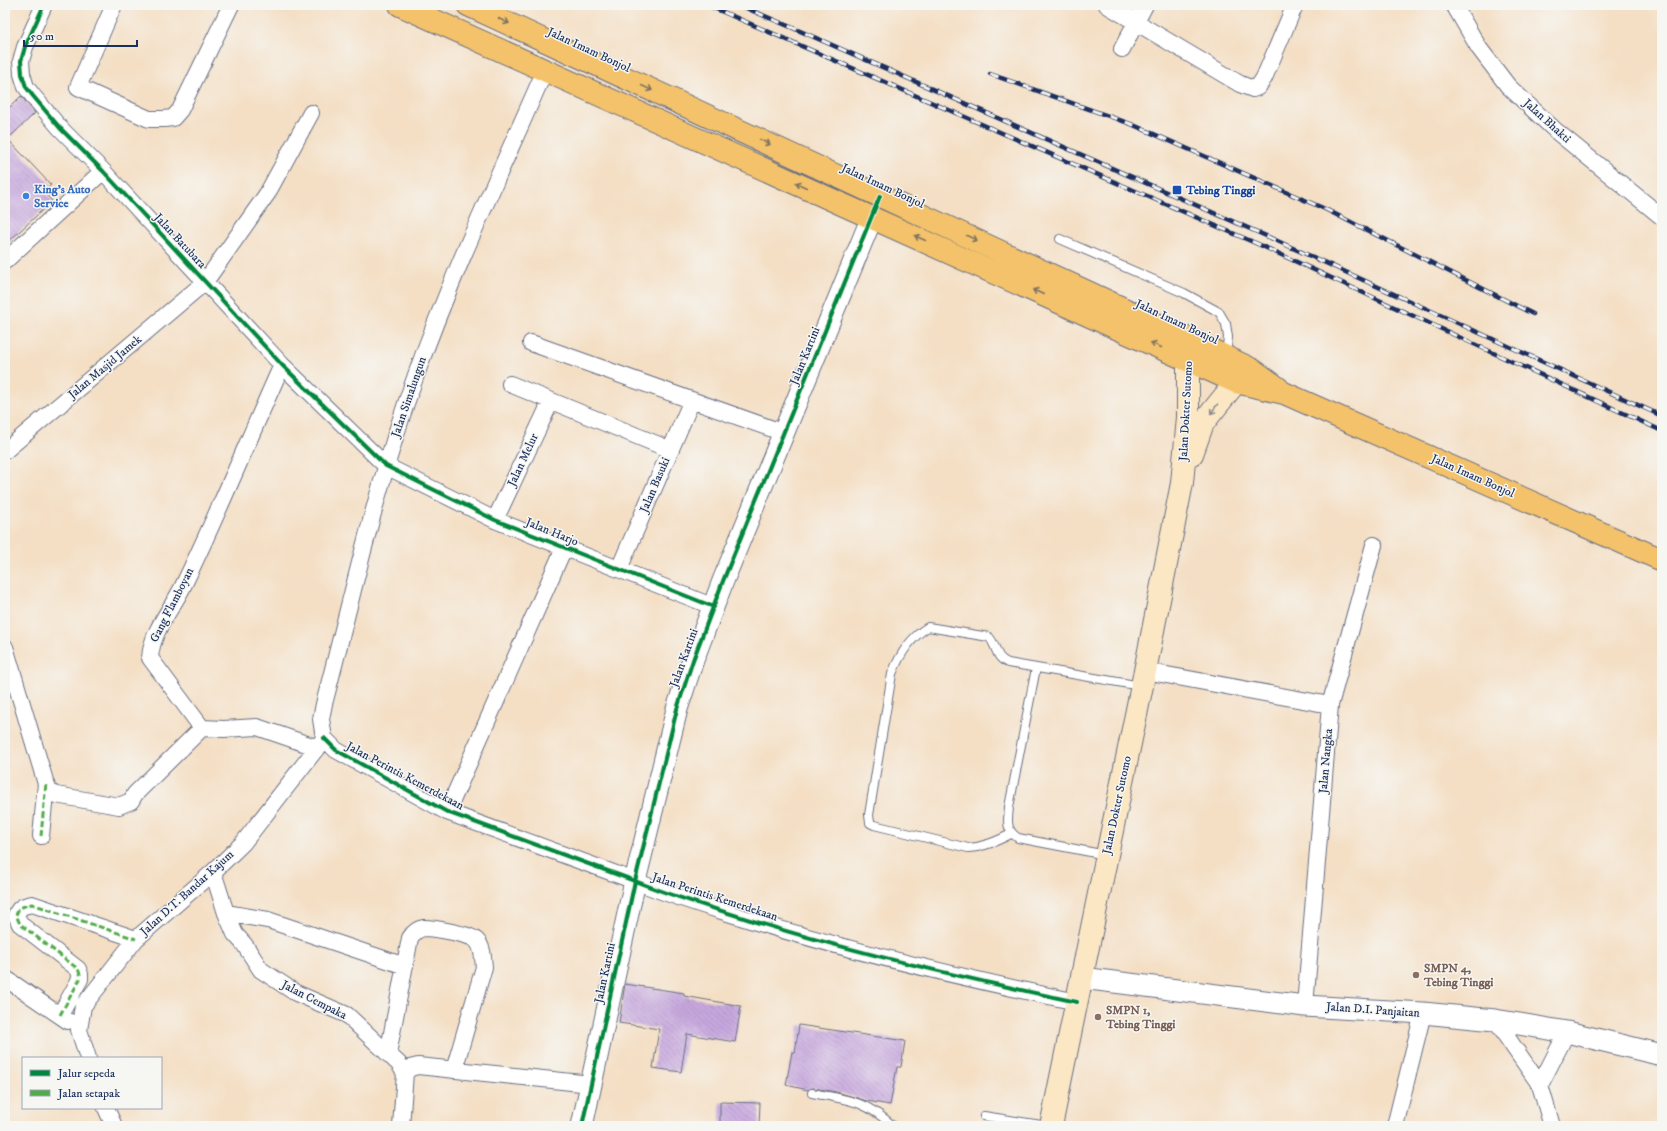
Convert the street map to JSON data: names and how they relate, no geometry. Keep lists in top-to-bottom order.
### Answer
{
  "streets": {
    "highway": ["Jalan Imam Bonjol"],
    "main road": ["Jalan Dokter Sutomo"],
    "street": [
      "Jalan Bhakti",
      "Jalan Batubara",
      "Jalan Kartini",
      "Jalan Masjid Jamek",
      "Jalan Simalungun",
      "Jalan Melur",
      "Jalan Basuki",
      "Jalan Harjo",
      "Gang Flamboyan",
      "Jalan Nangka",
      "Jalan Perintis Kemerdekaan",
      "Jalan D.T. Bandar Kajum",
      "Jalan Cempaka",
      "Jalan D.I. Panjaitan"
    ]
  },
  "crossings": [
    ["Jalan Imam Bonjol", "Jalan Kartini"],
    ["Jalan Imam Bonjol", "Jalan Simalungun"],
    ["Jalan Imam Bonjol", "Jalan Dokter Sutomo"],
    ["Jalan Batubara", "Jalan Masjid Jamek"],
    ["Jalan Batubara", "Jalan Simalungun"],
    ["Jalan Batubara", "Jalan Harjo"],
    ["Jalan Batubara", "Gang Flamboyan"],
    ["Jalan Kartini", "Jalan Harjo"],
    ["Jalan Kartini", "Jalan Perintis Kemerdekaan"],
    ["Jalan Simalungun", "Jalan Harjo"],
    ["Jalan Simalungun", "Jalan Perintis Kemerdekaan"],
    ["Jalan Simalungun", "Jalan D.T. Bandar Kajum"],
    ["Jalan Dokter Sutomo", "Jalan Perintis Kemerdekaan"],
    ["Jalan Dokter Sutomo", "Jalan D.I. Panjaitan"],
    ["Jalan Melur", "Jalan Harjo"],
    ["Jalan Basuki", "Jalan Harjo"],
    ["Jalan Nangka", "Jalan D.I. Panjaitan"],
    ["Jalan Perintis Kemerdekaan", "Jalan D.T. Bandar Kajum"],
    ["Jalan D.T. Bandar Kajum", "Jalan Cempaka"]
  ],
  "places": {
    "transit": ["Tebing Tinggi"],
    "other": ["King's Auto Service", "SMPN 4, Tebing Tinggi", "SMPN 1, Tebing Tinggi"]
  },
  "legend": ["Jalur sepeda", "Jalan setapak"],
  "scale_bar": "50 m"
}
